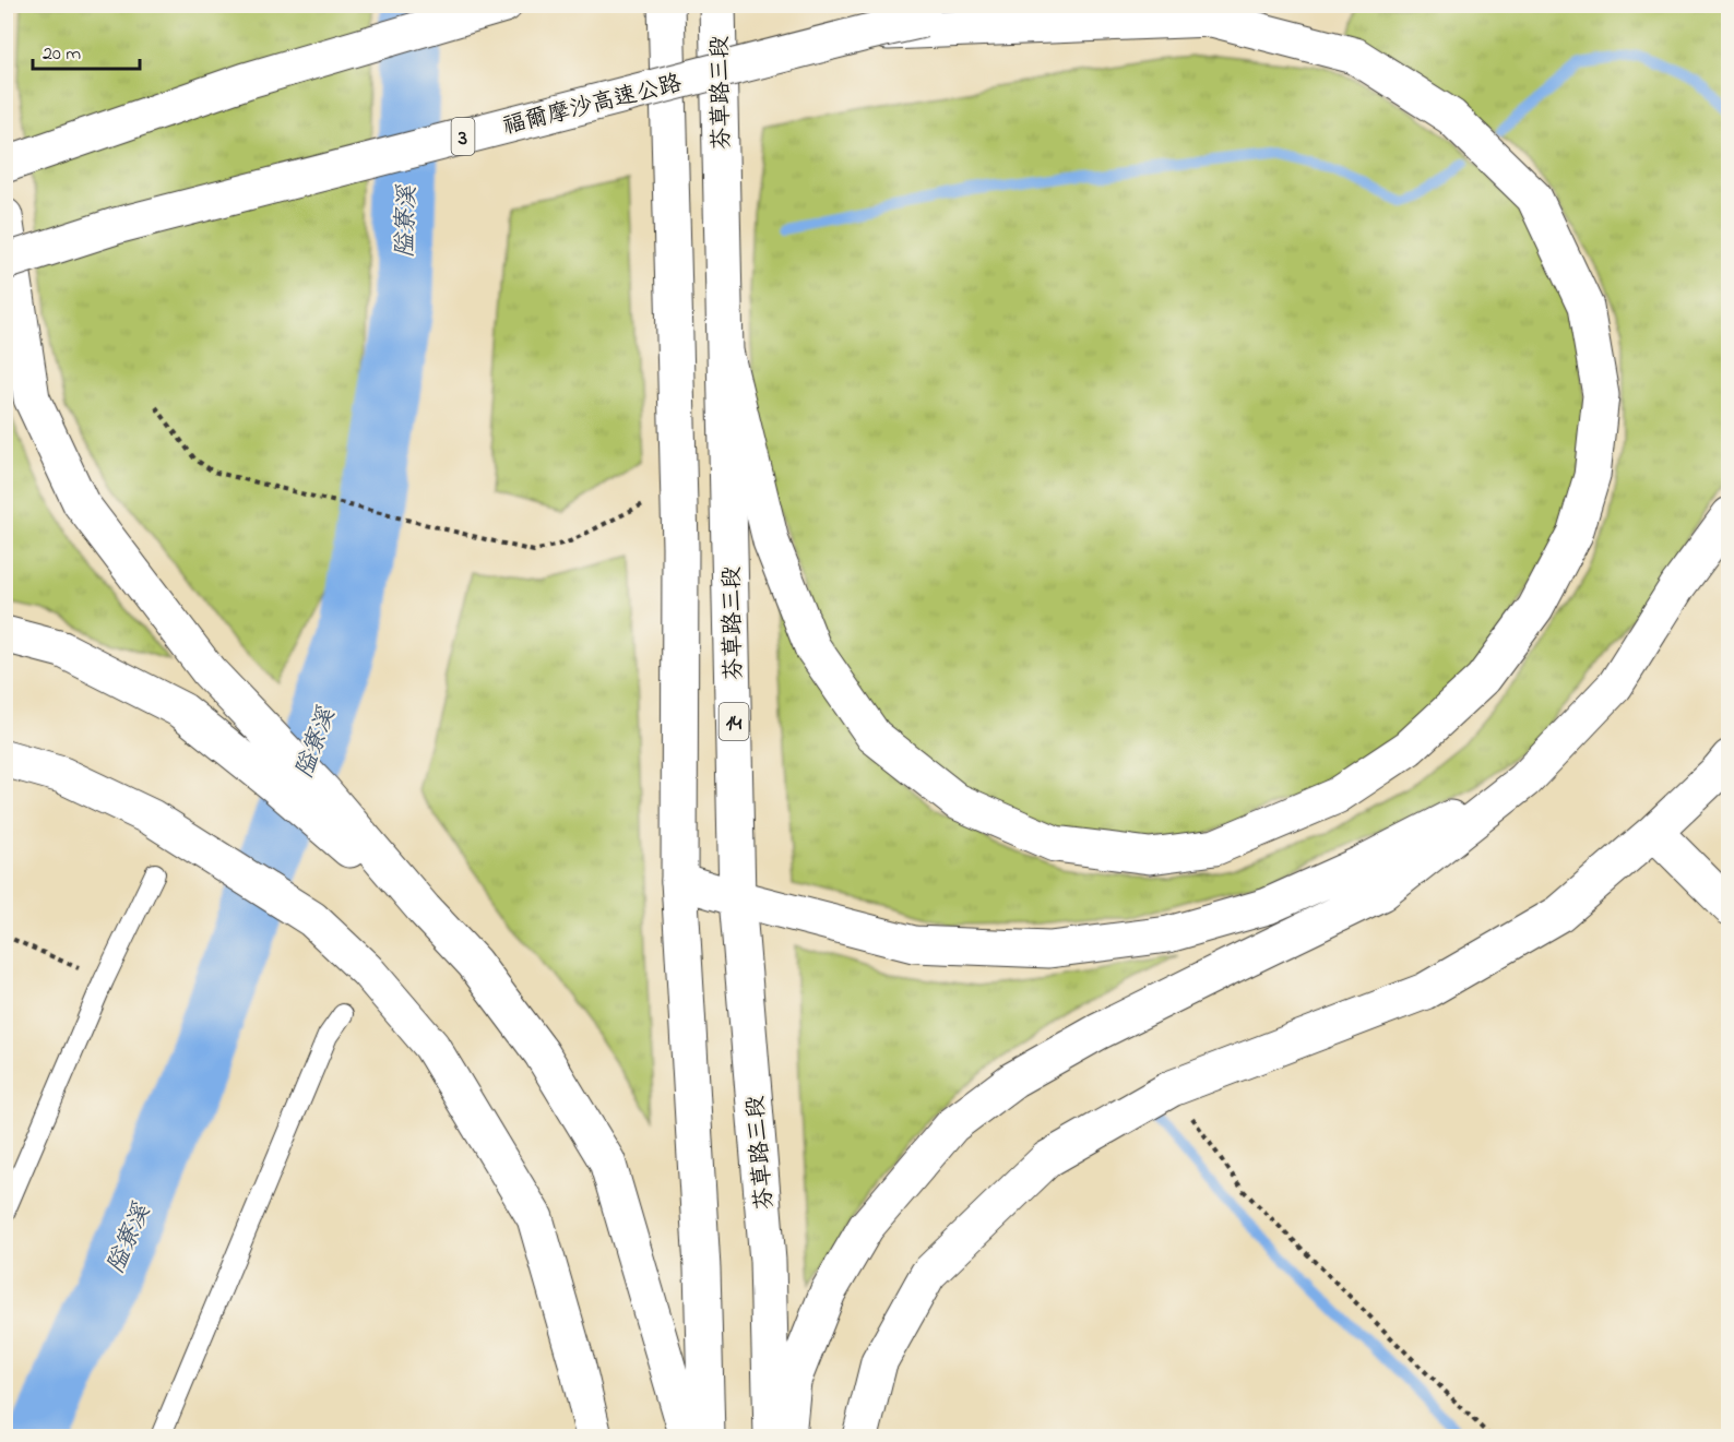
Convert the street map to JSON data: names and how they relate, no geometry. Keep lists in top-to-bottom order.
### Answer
{
  "streets": {
    "main road": [
      "芬草路三段",
      "福爾摩沙高速公路",
      "3",
      "14"
    ]
  },
  "water": ["隘寮溪"],
  "scale_bar": "20 m"
}
